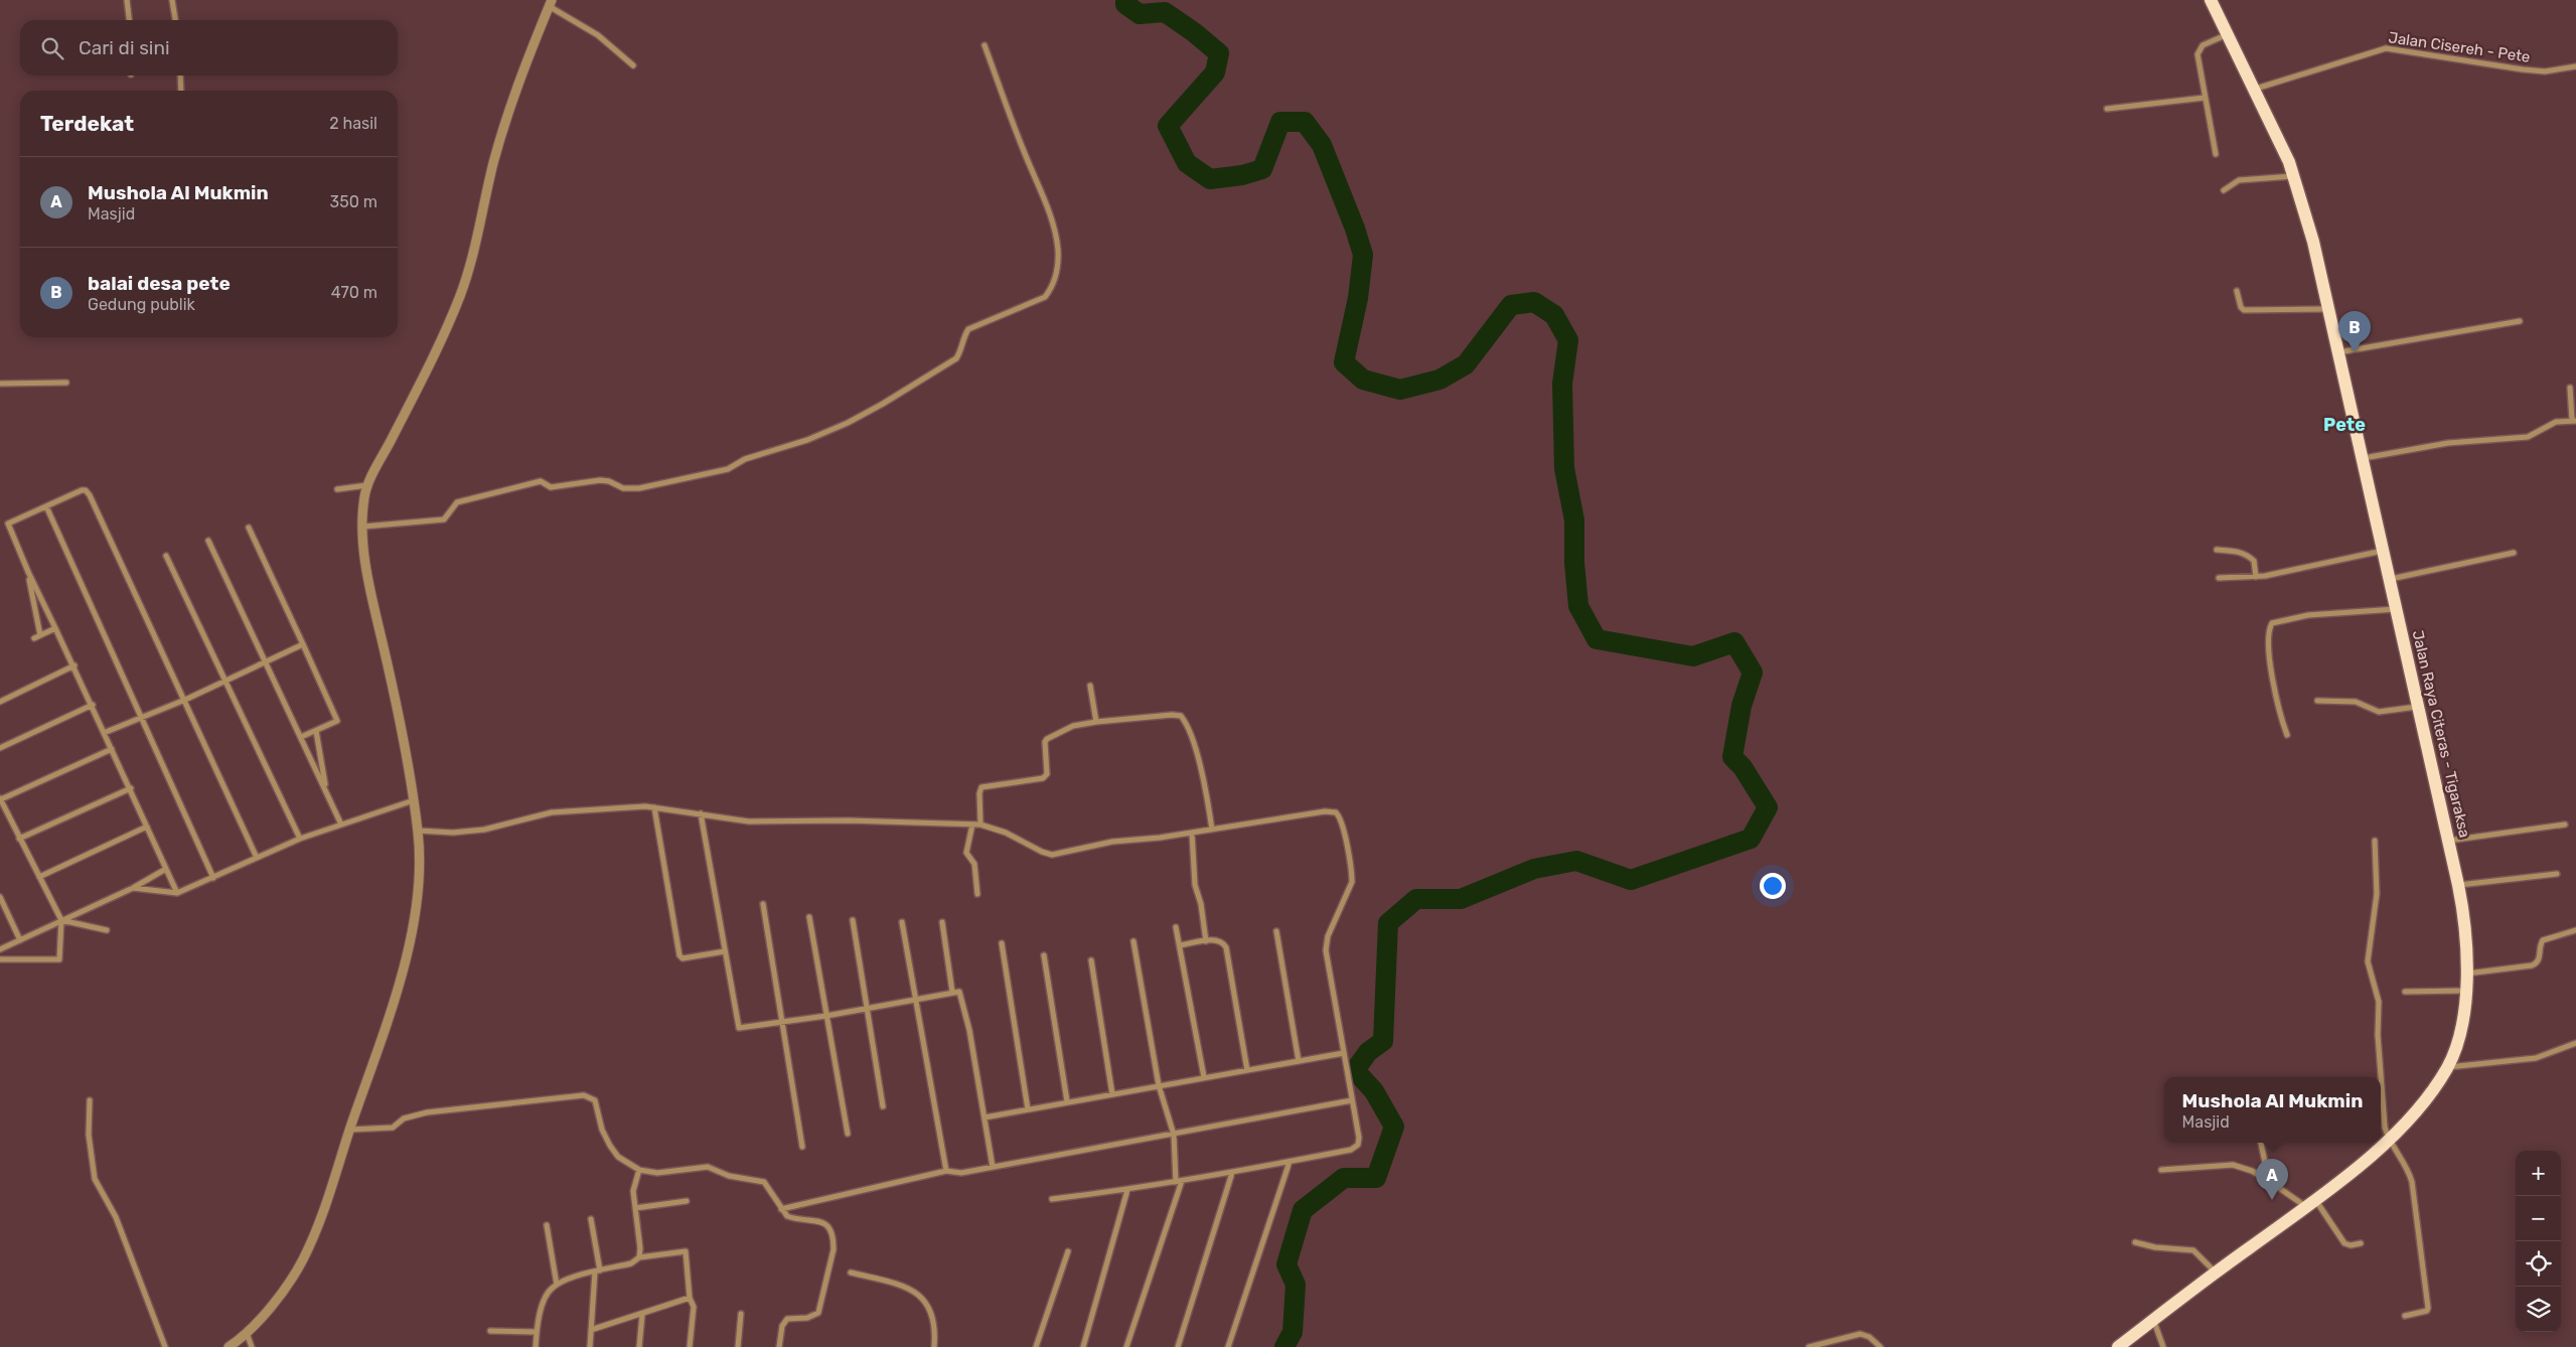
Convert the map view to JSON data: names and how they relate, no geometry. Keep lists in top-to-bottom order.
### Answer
{
  "streets": {
    "main road": ["Jalan Raya Citeras - Tigaraksa"],
    "street": ["Jalan Cisereh - Pete"]
  },
  "crossings": [
    ["Jalan Cisereh - Pete", "Jalan Raya Citeras - Tigaraksa"]
  ],
  "districts": ["Pete"],
  "page": {
    "search": "Cari di sini",
    "heading": ["Terdekat", "2 hasil"],
    "list": [
      {
        "mark": "A",
        "name": "Mushola Al Mukmin",
        "note": "Masjid",
        "value": "350 m"
      },
      {
        "mark": "B",
        "name": "balai desa pete",
        "note": "Gedung publik",
        "value": "470 m"
      }
    ],
    "pins": ["B", "A"],
    "popup": ["Mushola Al Mukmin", "Masjid"],
    "map_buttons": ["+", "−"]
  }
}
